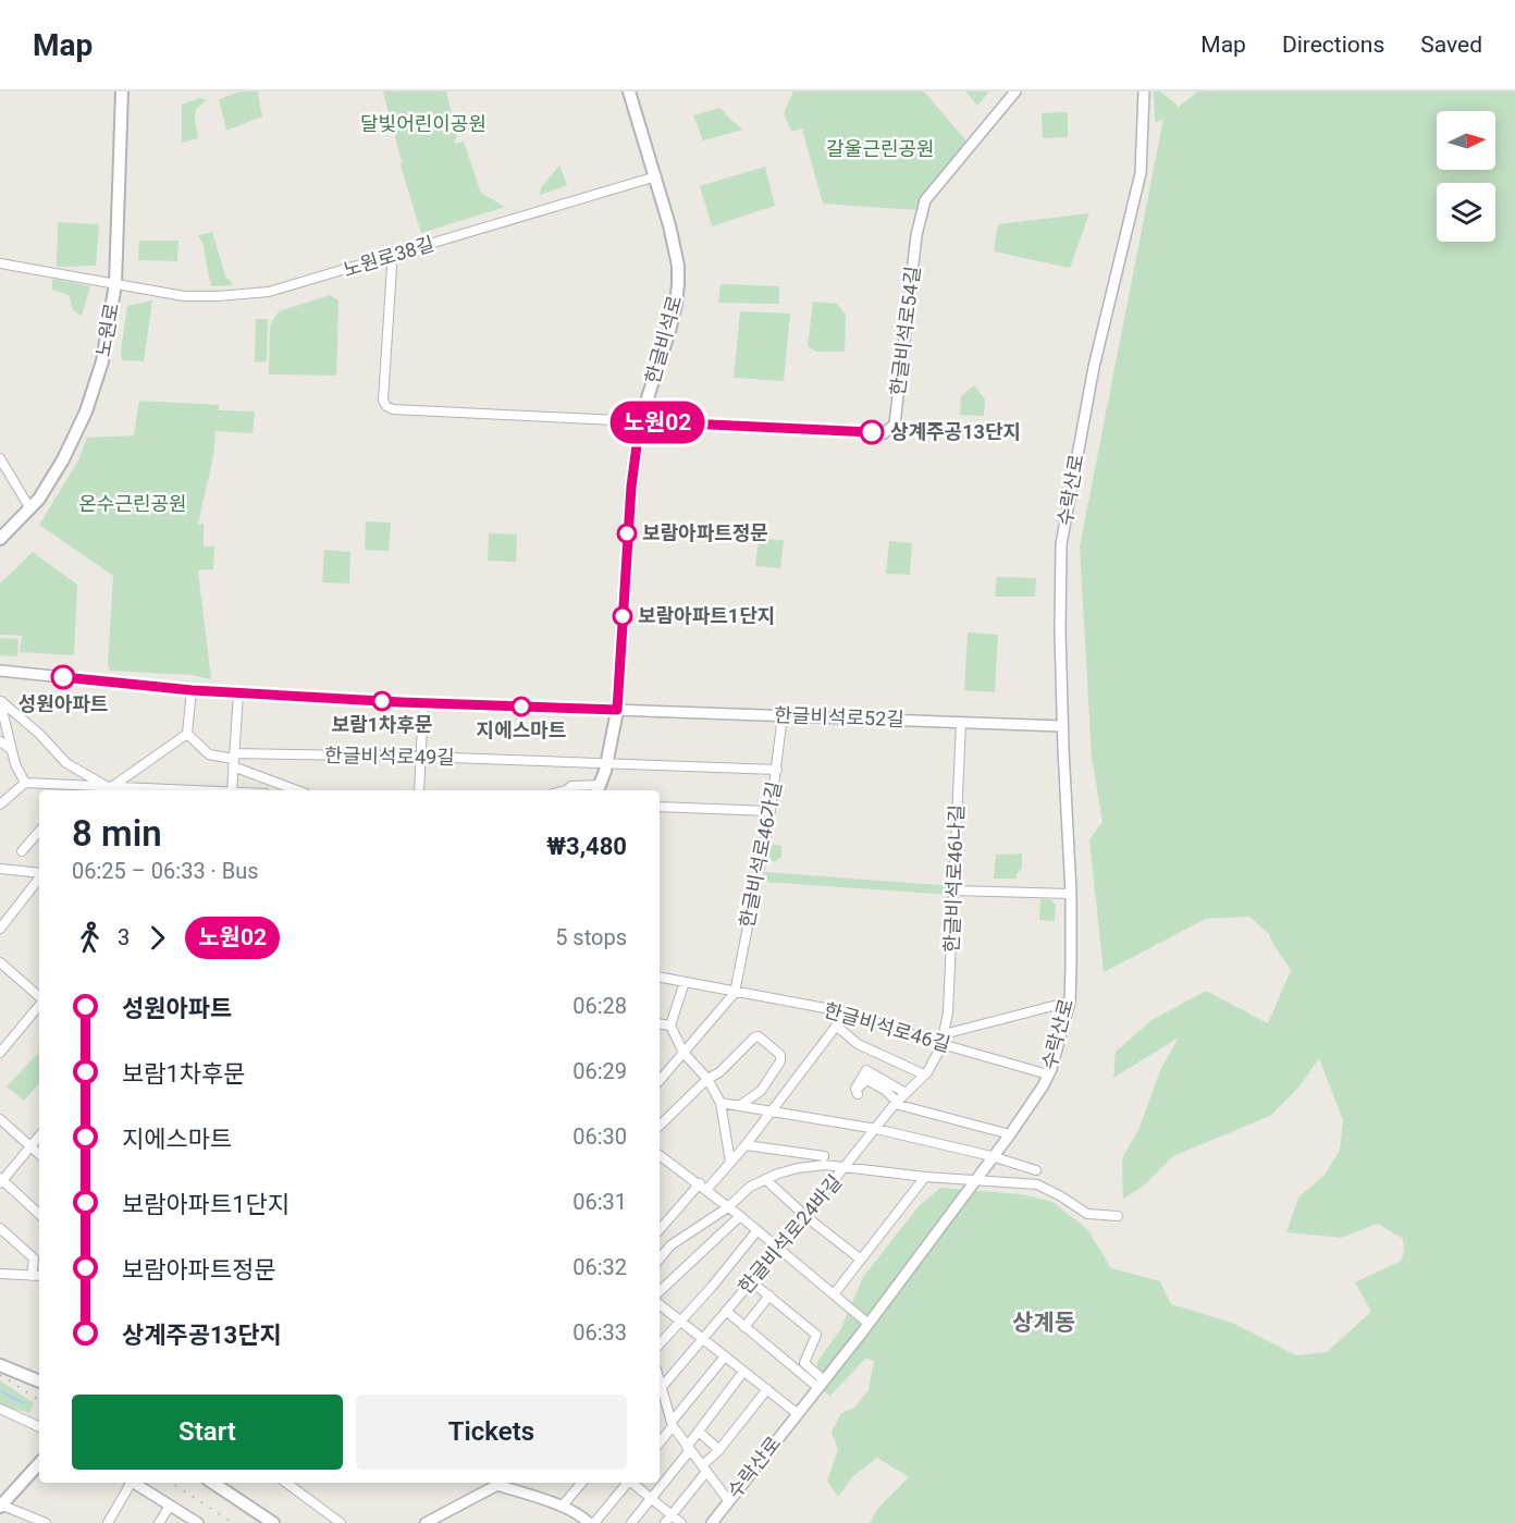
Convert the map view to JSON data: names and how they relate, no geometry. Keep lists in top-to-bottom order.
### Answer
{
  "streets": {
    "main road": ["노원로", "한글비석로"],
    "street": [
      "노원로38길",
      "한글비석로54길",
      "수락산로",
      "한글비석로52길",
      "한글비석로49길",
      "한글비석로46가길",
      "한글비석로46나길",
      "한글비석로46길",
      "한글비석로24바길"
    ]
  },
  "crossings": [
    ["노원로38길", "노원로"],
    ["노원로38길", "한글비석로"],
    ["한글비석로54길", "한글비석로"],
    ["한글비석로", "한글비석로52길"],
    ["한글비석로", "한글비석로49길"],
    ["수락산로", "한글비석로52길"],
    ["수락산로", "한글비석로46길"],
    ["한글비석로52길", "한글비석로46가길"],
    ["한글비석로52길", "한글비석로46나길"],
    ["한글비석로49길", "한글비석로46가길"],
    ["한글비석로46가길", "한글비석로46길"],
    ["한글비석로46나길", "한글비석로46길"],
    ["한글비석로46나길", "한글비석로24바길"],
    ["한글비석로46길", "한글비석로24바길"]
  ],
  "districts": ["상계동"],
  "parks": ["달빛어린이공원", "갈울근린공원", "온수근린공원"],
  "places": [
    "상계주공13단지",
    "보람아파트정문",
    "보람아파트1단지",
    "성원아파트",
    "보람1차후문",
    "지에스마트"
  ],
  "lines": ["bus line 노원02"],
  "north": "right",
  "page": {
    "header": "Map",
    "nav": ["Map", "Directions", "Saved"],
    "on_map": "노원02",
    "heading": ["8 min", "06:25 – 06:33 · Bus", "₩3,480"],
    "legs": ["3", "노원02", "5 stops"],
    "list": [
      {
        "name": "성원아파트",
        "value": "06:28"
      },
      {
        "name": "보람1차후문",
        "value": "06:29"
      },
      {
        "name": "지에스마트",
        "value": "06:30"
      },
      {
        "name": "보람아파트1단지",
        "value": "06:31"
      },
      {
        "name": "보람아파트정문",
        "value": "06:32"
      },
      {
        "name": "상계주공13단지",
        "value": "06:33"
      }
    ],
    "buttons": ["Start", "Tickets"]
  }
}
